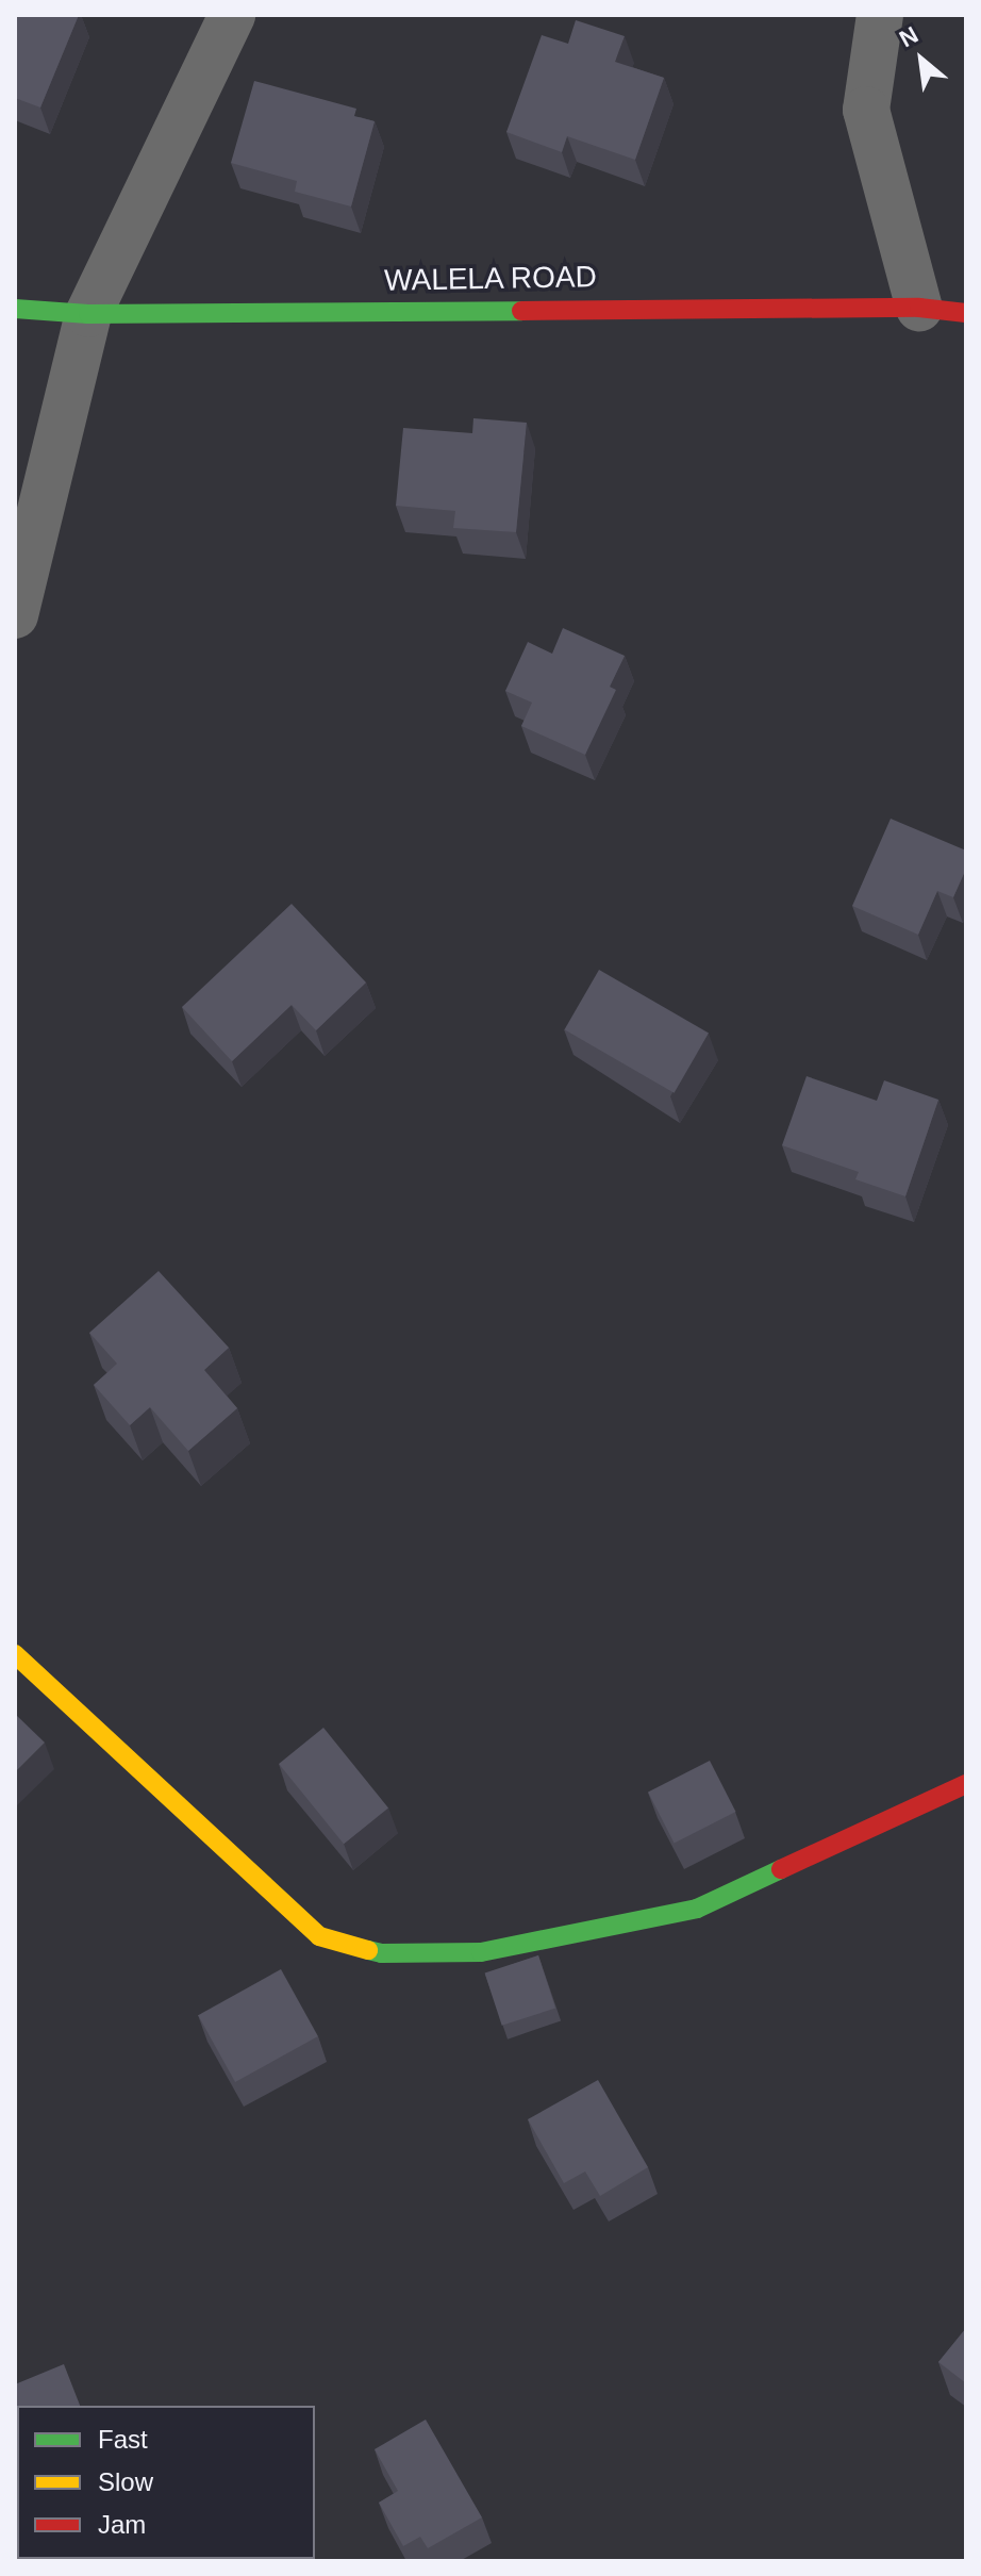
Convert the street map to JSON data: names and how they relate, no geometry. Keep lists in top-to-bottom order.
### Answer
{
  "streets": {
    "street": ["WALELA ROAD"]
  },
  "legend": ["Fast", "Slow", "Jam"],
  "north": "top left"
}
